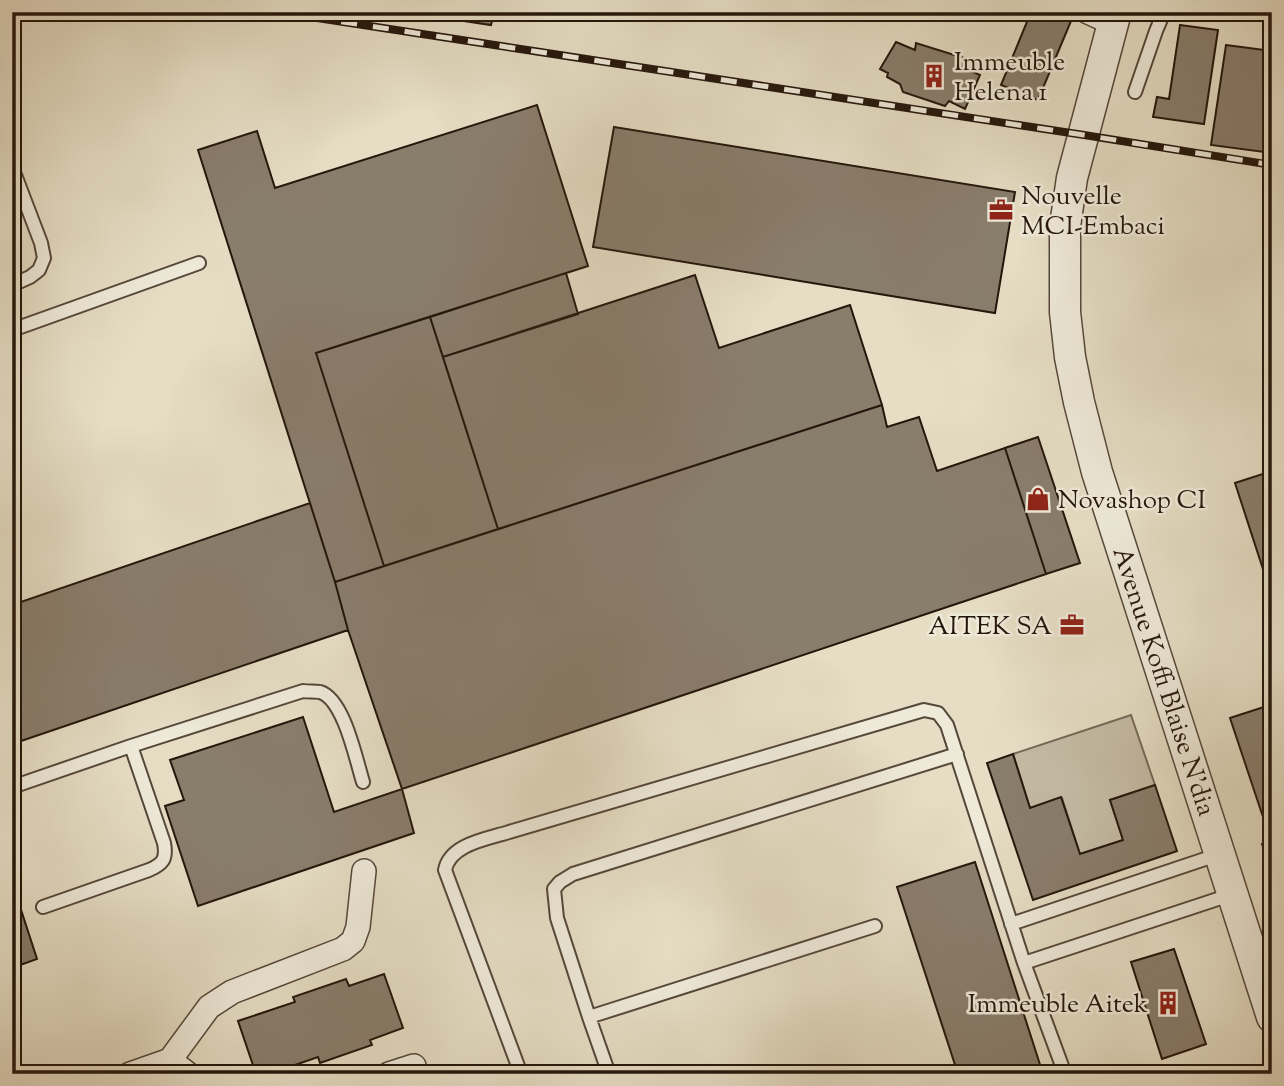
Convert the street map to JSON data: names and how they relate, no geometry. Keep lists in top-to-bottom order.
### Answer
{
  "streets": {
    "street": ["Avenue Koffi Blaise N'dia"]
  },
  "places": {
    "building": ["Immeuble Helena 1", "Immeuble Aitek"],
    "office": ["Nouvelle MCI-Embaci", "AITEK SA"],
    "shop": ["Novashop CI"]
  }
}
